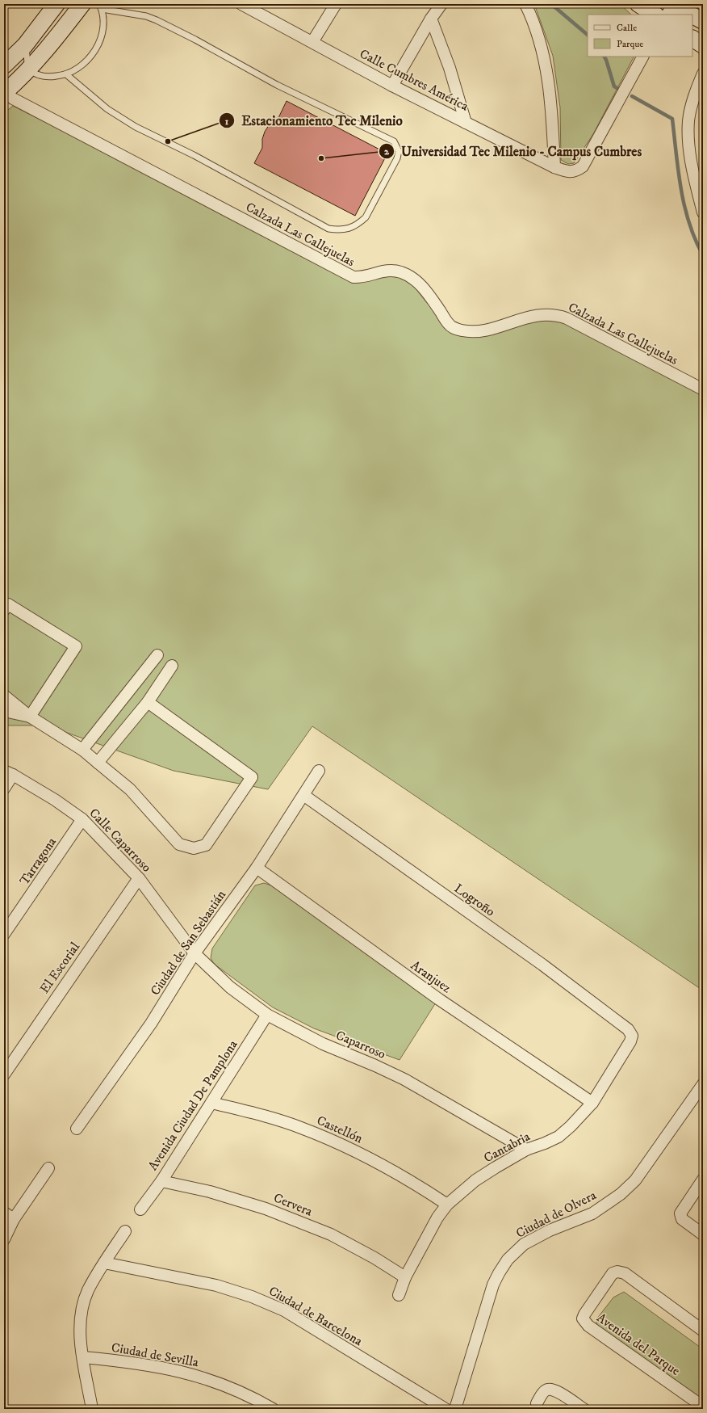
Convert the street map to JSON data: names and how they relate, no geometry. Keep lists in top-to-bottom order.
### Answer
{
  "streets": {
    "street": [
      "Calle Cumbres América",
      "Calzada Las Callejuelas",
      "Calle Caparroso",
      "Tarragona",
      "Logroño",
      "Ciudad de San Sebastián",
      "El Escorial",
      "Aranjuez",
      "Caparroso",
      "Avenida Ciudad De Pamplona",
      "Castellón",
      "Cantabria",
      "Cervera",
      "Ciudad de Olvera",
      "Ciudad de Barcelona",
      "Avenida del Parque",
      "Ciudad de Sevilla"
    ]
  },
  "crossings": [
    ["Calle Caparroso", "Tarragona"],
    ["Calle Caparroso", "Ciudad de San Sebastián"],
    ["Calle Caparroso", "El Escorial"],
    ["Calle Caparroso", "Caparroso"],
    ["Logroño", "Ciudad de San Sebastián"],
    ["Logroño", "Cantabria"],
    ["Ciudad de San Sebastián", "Aranjuez"],
    ["Ciudad de San Sebastián", "Caparroso"],
    ["Aranjuez", "Cantabria"],
    ["Caparroso", "Avenida Ciudad De Pamplona"],
    ["Caparroso", "Cantabria"],
    ["Avenida Ciudad De Pamplona", "Castellón"],
    ["Avenida Ciudad De Pamplona", "Cervera"],
    ["Castellón", "Cantabria"],
    ["Cantabria", "Cervera"]
  ],
  "places": ["Estacionamiento Tec Milenio", "Universidad Tec Milenio - Campus Cumbres"],
  "legend": ["Calle", "Parque"]
}
